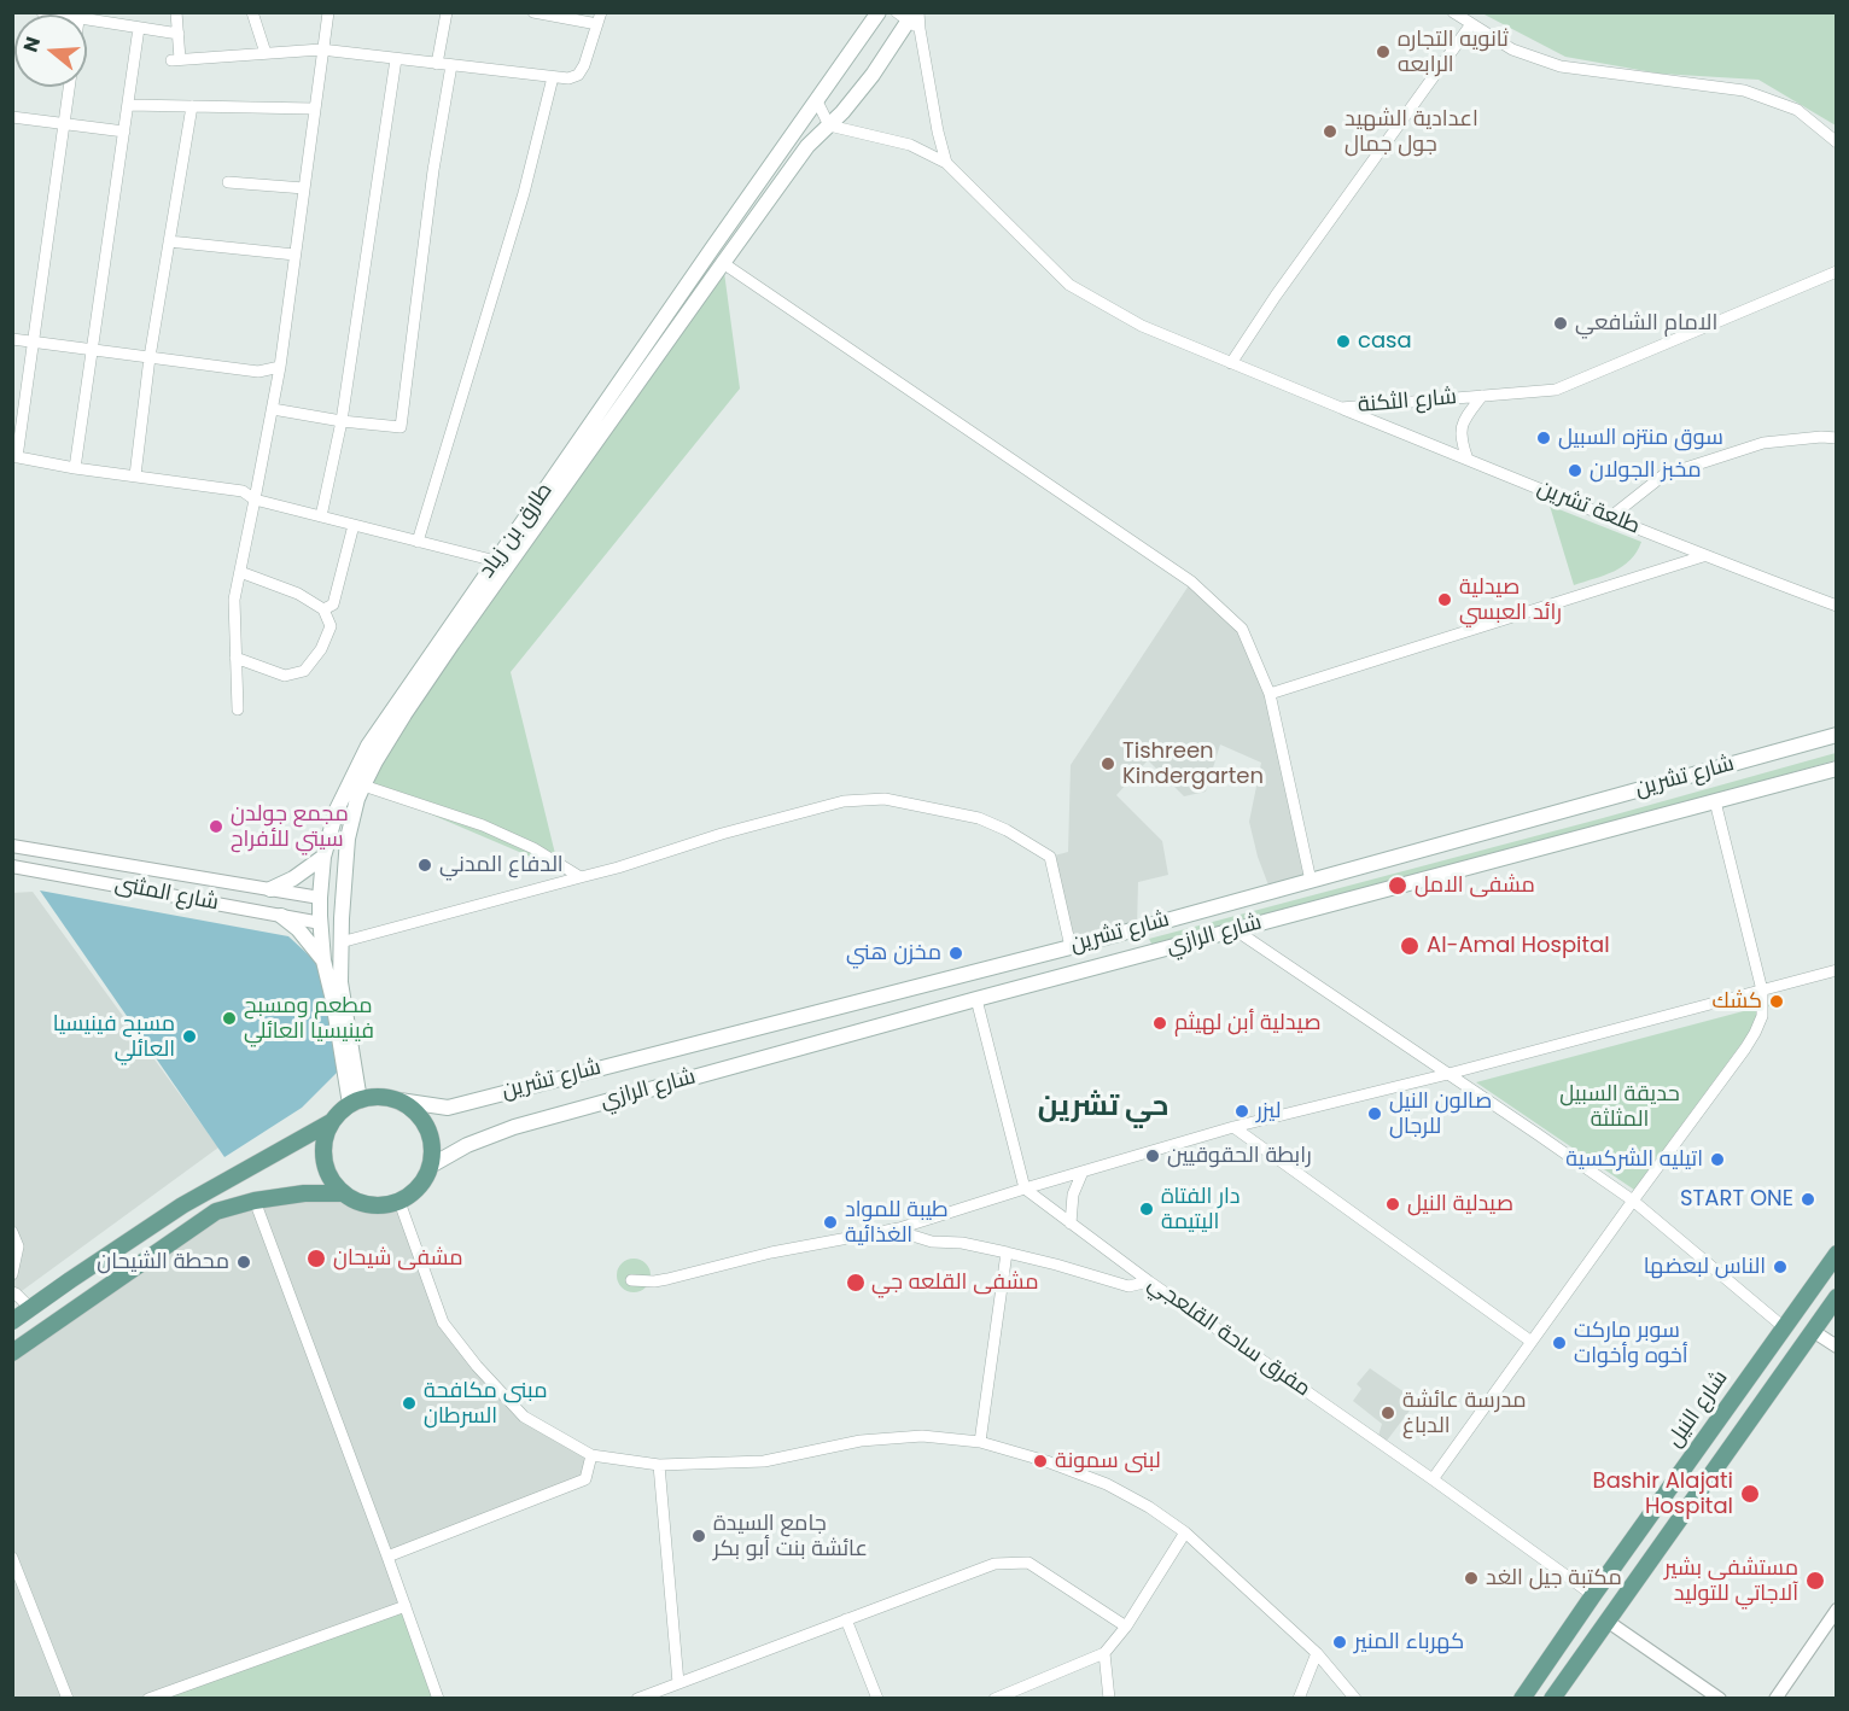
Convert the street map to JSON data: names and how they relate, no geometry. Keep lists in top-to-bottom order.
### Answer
{
  "streets": {
    "main road": [
      "طارق بن زياد",
      "شارع تشرين",
      "شارع الرازي",
      "شارع النيل"
    ],
    "street": [
      "شارع الثكنة",
      "طلعة تشرين",
      "شارع المثنى",
      "مفرق ساحة القلعجي"
    ]
  },
  "crossings": [
    ["شارع الثكنة", "طلعة تشرين"],
    ["طارق بن زياد", "شارع تشرين"],
    ["طارق بن زياد", "شارع المثنى"],
    ["طارق بن زياد", "شارع الرازي"],
    ["شارع تشرين", "شارع الرازي"],
    ["مفرق ساحة القلعجي", "شارع النيل"]
  ],
  "districts": ["حي تشرين"],
  "parks": ["حديقة السبيل المثلثة"],
  "places": [
    "ثانويه التجاره الرابعه",
    "اعدادية الشهيد جول جمال",
    "الامام الشافعي",
    "casa",
    "سوق منتزه السبيل",
    "مخبز الجولان",
    "صيدلية رائد العبسي",
    "Tishreen Kindergarten",
    "مجمع جولدن سيتي للأفراح",
    "الدفاع المدني",
    "مشفى الامل",
    "Al-Amal Hospital",
    "مخزن هني",
    "كشك",
    "مطعم ومسبح فينيسيا العائلي",
    "صيدلية أبن لهيثم",
    "مسبح فينيسيا العائلي",
    "ليزر",
    "صالون النيل للرجال",
    "رابطة الحقوقيين",
    "اتيليه الشركسية",
    "START ONE",
    "صيدلية النيل",
    "دار الفتاة اليتيمة",
    "طيبة للمواد الغذائية",
    "مشفى شيحان",
    "محطة الشيحان",
    "الناس لبعضها",
    "مشفى القلعه جي",
    "سوبر ماركت أخوه وأخوات",
    "مبنى مكافحة السرطان",
    "مدرسة عائشة الدباغ",
    "لبنى سمونة",
    "Bashir Alajati Hospital",
    "جامع السيدة عائشة بنت أبو بكر",
    "مكتبة جيل الغد",
    "مستشفى بشير آلاجاتي للتوليد",
    "كهرباء المنير"
  ],
  "north": "left"
}
